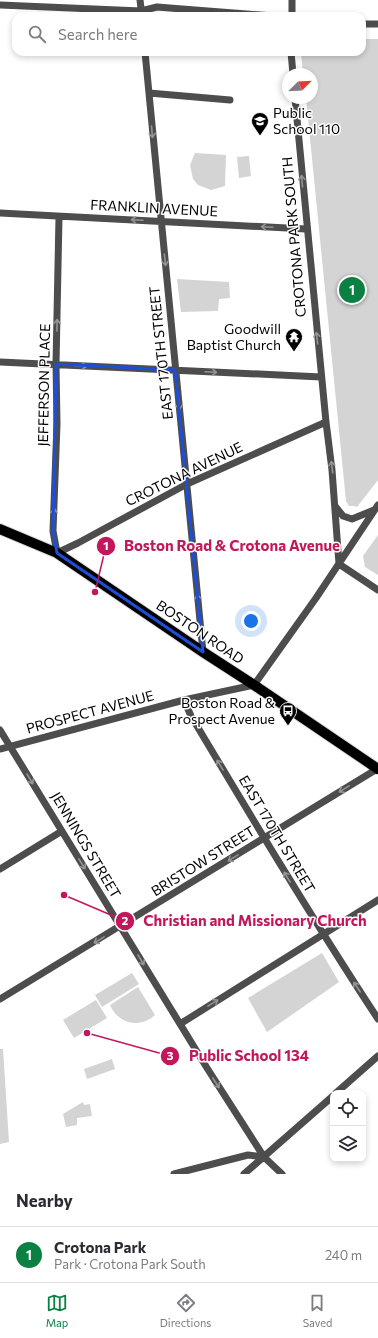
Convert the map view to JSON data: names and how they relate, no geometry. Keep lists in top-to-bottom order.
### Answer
{
  "streets": {
    "main road": ["BOSTON ROAD"],
    "street": [
      "FRANKLIN AVENUE",
      "CROTONA PARK SOUTH",
      "EAST 170TH STREET",
      "JEFFERSON PLACE",
      "CROTONA AVENUE",
      "PROSPECT AVENUE",
      "JENNINGS STREET",
      "BRISTOW STREET"
    ]
  },
  "crossings": [
    ["FRANKLIN AVENUE", "CROTONA PARK SOUTH"],
    ["FRANKLIN AVENUE", "EAST 170TH STREET"],
    ["FRANKLIN AVENUE", "JEFFERSON PLACE"],
    ["CROTONA PARK SOUTH", "CROTONA AVENUE"],
    ["EAST 170TH STREET", "CROTONA AVENUE"],
    ["EAST 170TH STREET", "BOSTON ROAD"],
    ["EAST 170TH STREET", "PROSPECT AVENUE"],
    ["EAST 170TH STREET", "BRISTOW STREET"],
    ["JEFFERSON PLACE", "CROTONA AVENUE"],
    ["JEFFERSON PLACE", "BOSTON ROAD"],
    ["CROTONA AVENUE", "BOSTON ROAD"],
    ["BOSTON ROAD", "PROSPECT AVENUE"],
    ["BOSTON ROAD", "BRISTOW STREET"],
    ["PROSPECT AVENUE", "JENNINGS STREET"],
    ["JENNINGS STREET", "BRISTOW STREET"]
  ],
  "one_way": [
    "FRANKLIN AVENUE",
    "CROTONA PARK SOUTH",
    "JEFFERSON PLACE",
    "JENNINGS STREET",
    "BRISTOW STREET"
  ],
  "places": {
    "school or university": ["Public School 110"],
    "temple": ["Goodwill Baptist Church"],
    "other": ["Boston Road & Crotona Avenue", "Christian and Missionary Church", "Public School 134"],
    "bus stop": ["Boston Road & Prospect Avenue"]
  },
  "north": "top right",
  "page": {
    "search": "Search here",
    "pins": "1",
    "heading": "Nearby",
    "list": [
      {
        "mark": "1",
        "name": "Crotona Park",
        "note": "Park · Crotona Park South",
        "value": "240 m"
      }
    ],
    "nav": ["Map", "Directions", "Saved"]
  }
}
